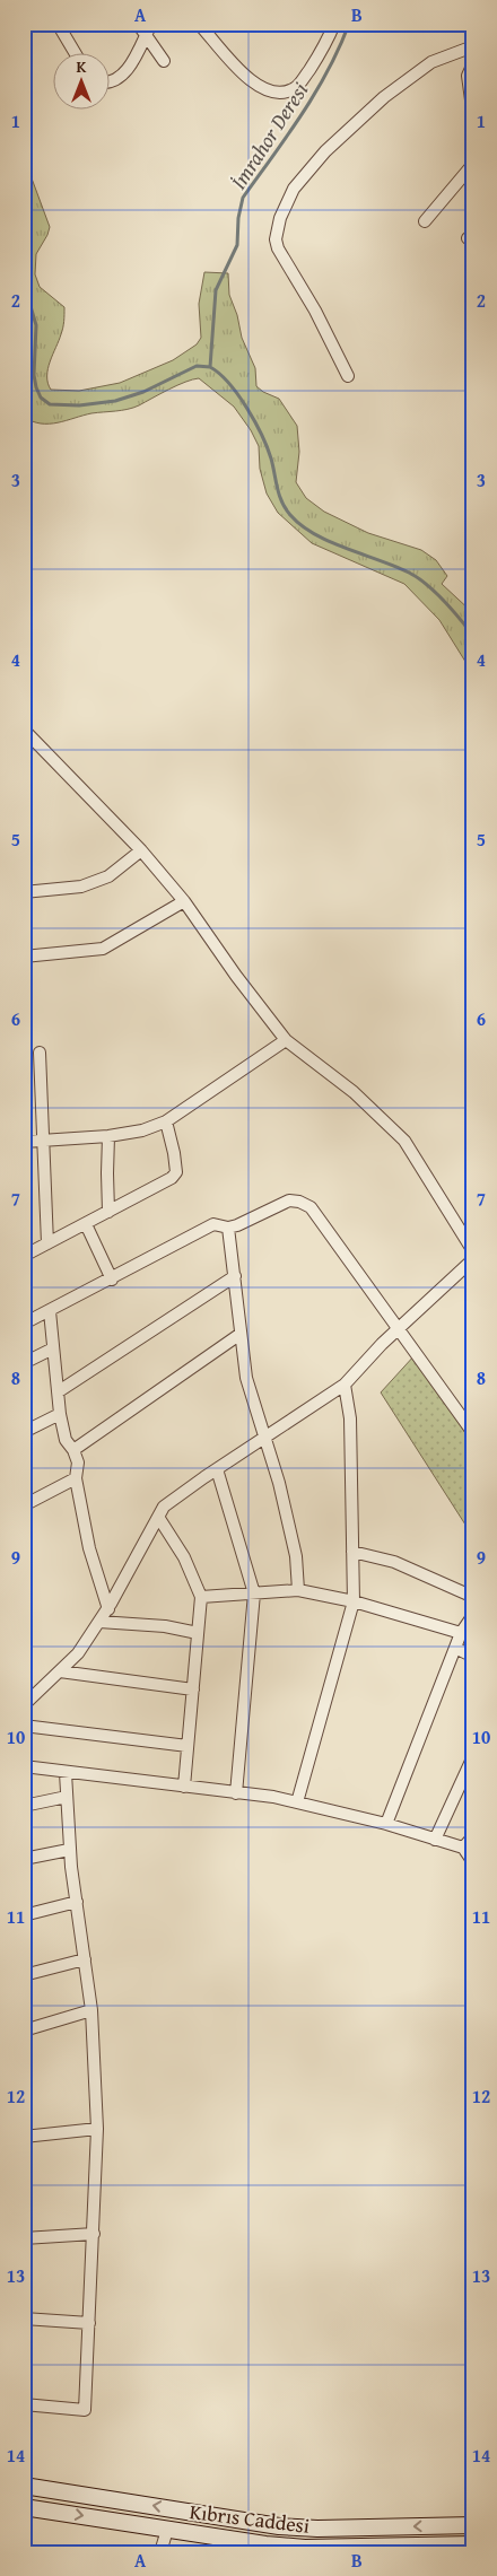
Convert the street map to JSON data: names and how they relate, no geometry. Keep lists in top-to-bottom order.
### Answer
{
  "streets": {
    "main road": ["Kıbrıs Caddesi"]
  },
  "water": ["İmrahor Deresi"],
  "north": "top",
  "grid": {
    "columns": ["A", "B"],
    "rows": [
      "1",
      "2",
      "3",
      "4",
      "5",
      "6",
      "7",
      "8",
      "9",
      "10",
      "11",
      "12",
      "13",
      "14"
    ]
  }
}
